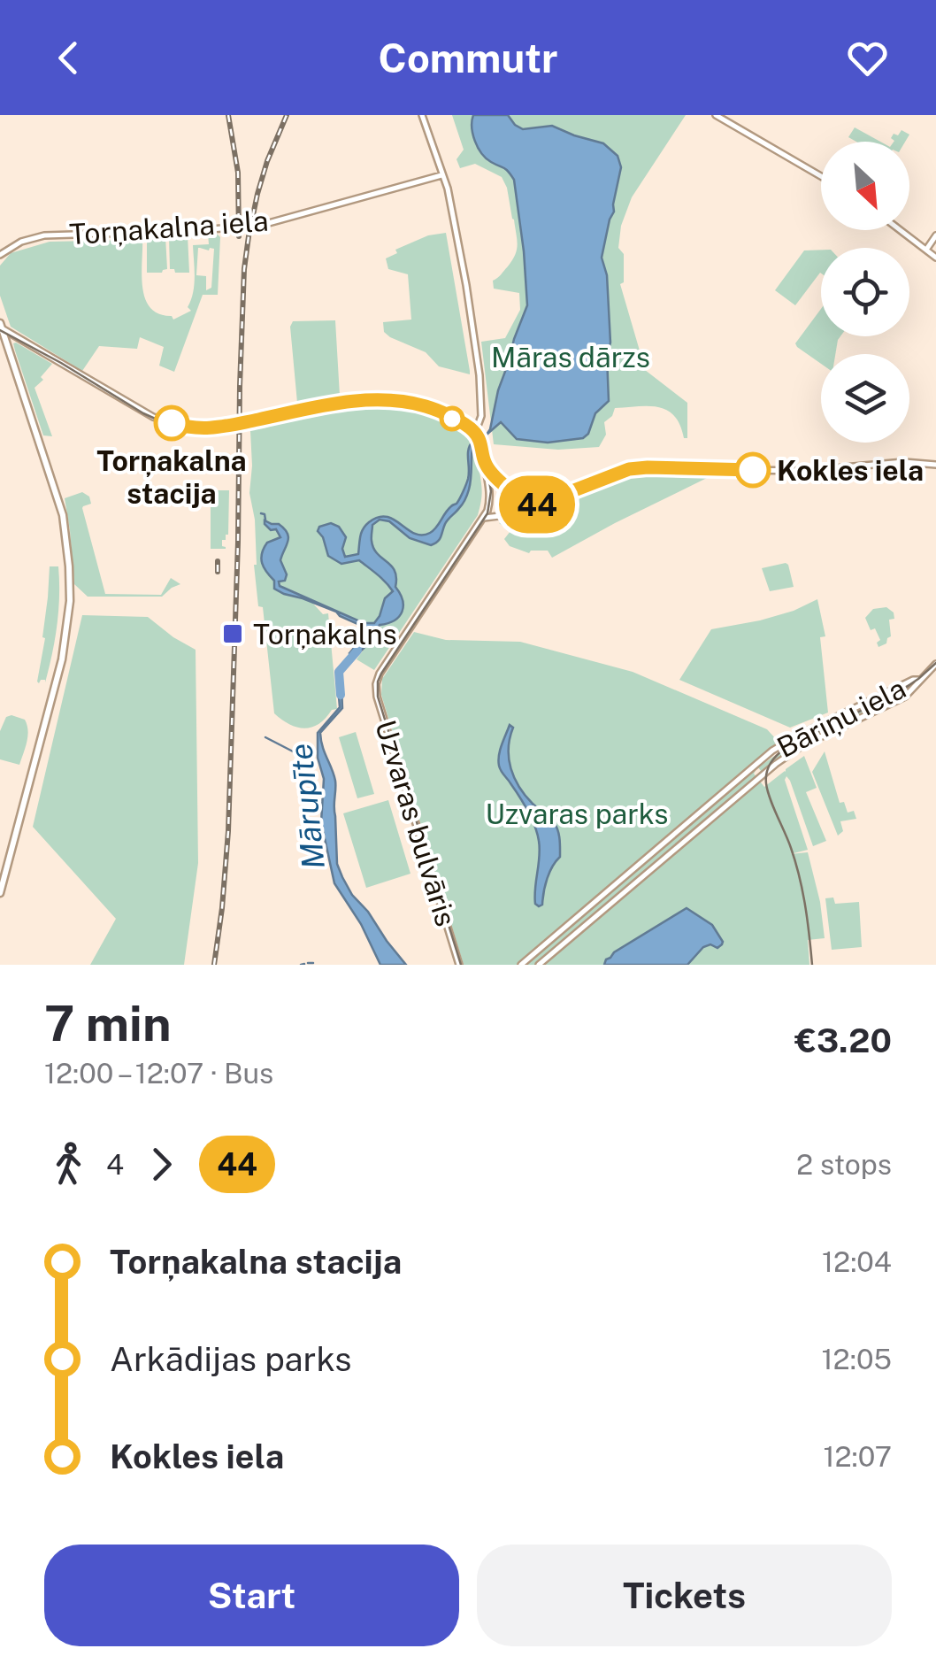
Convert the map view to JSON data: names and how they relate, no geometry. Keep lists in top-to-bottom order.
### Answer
{
  "streets": {
    "street": ["Torņakalna iela", "Bāriņu iela", "Uzvaras bulvāris"]
  },
  "water": ["Mārupīte"],
  "parks": ["Māras dārzs", "Uzvaras parks"],
  "places": {
    "other": ["Torņakalna stacija", "Kokles iela"],
    "transit": ["Torņakalns"]
  },
  "lines": ["bus line 44"],
  "north": "bottom right",
  "page": {
    "header": "Commutr",
    "on_map": "44",
    "heading": ["7 min", "12:00 – 12:07 · Bus", "€3.20"],
    "legs": ["4", "44", "2 stops"],
    "list": [
      {
        "name": "Torņakalna stacija",
        "value": "12:04"
      },
      {
        "name": "Arkādijas parks",
        "value": "12:05"
      },
      {
        "name": "Kokles iela",
        "value": "12:07"
      }
    ],
    "buttons": ["Start", "Tickets"]
  }
}
